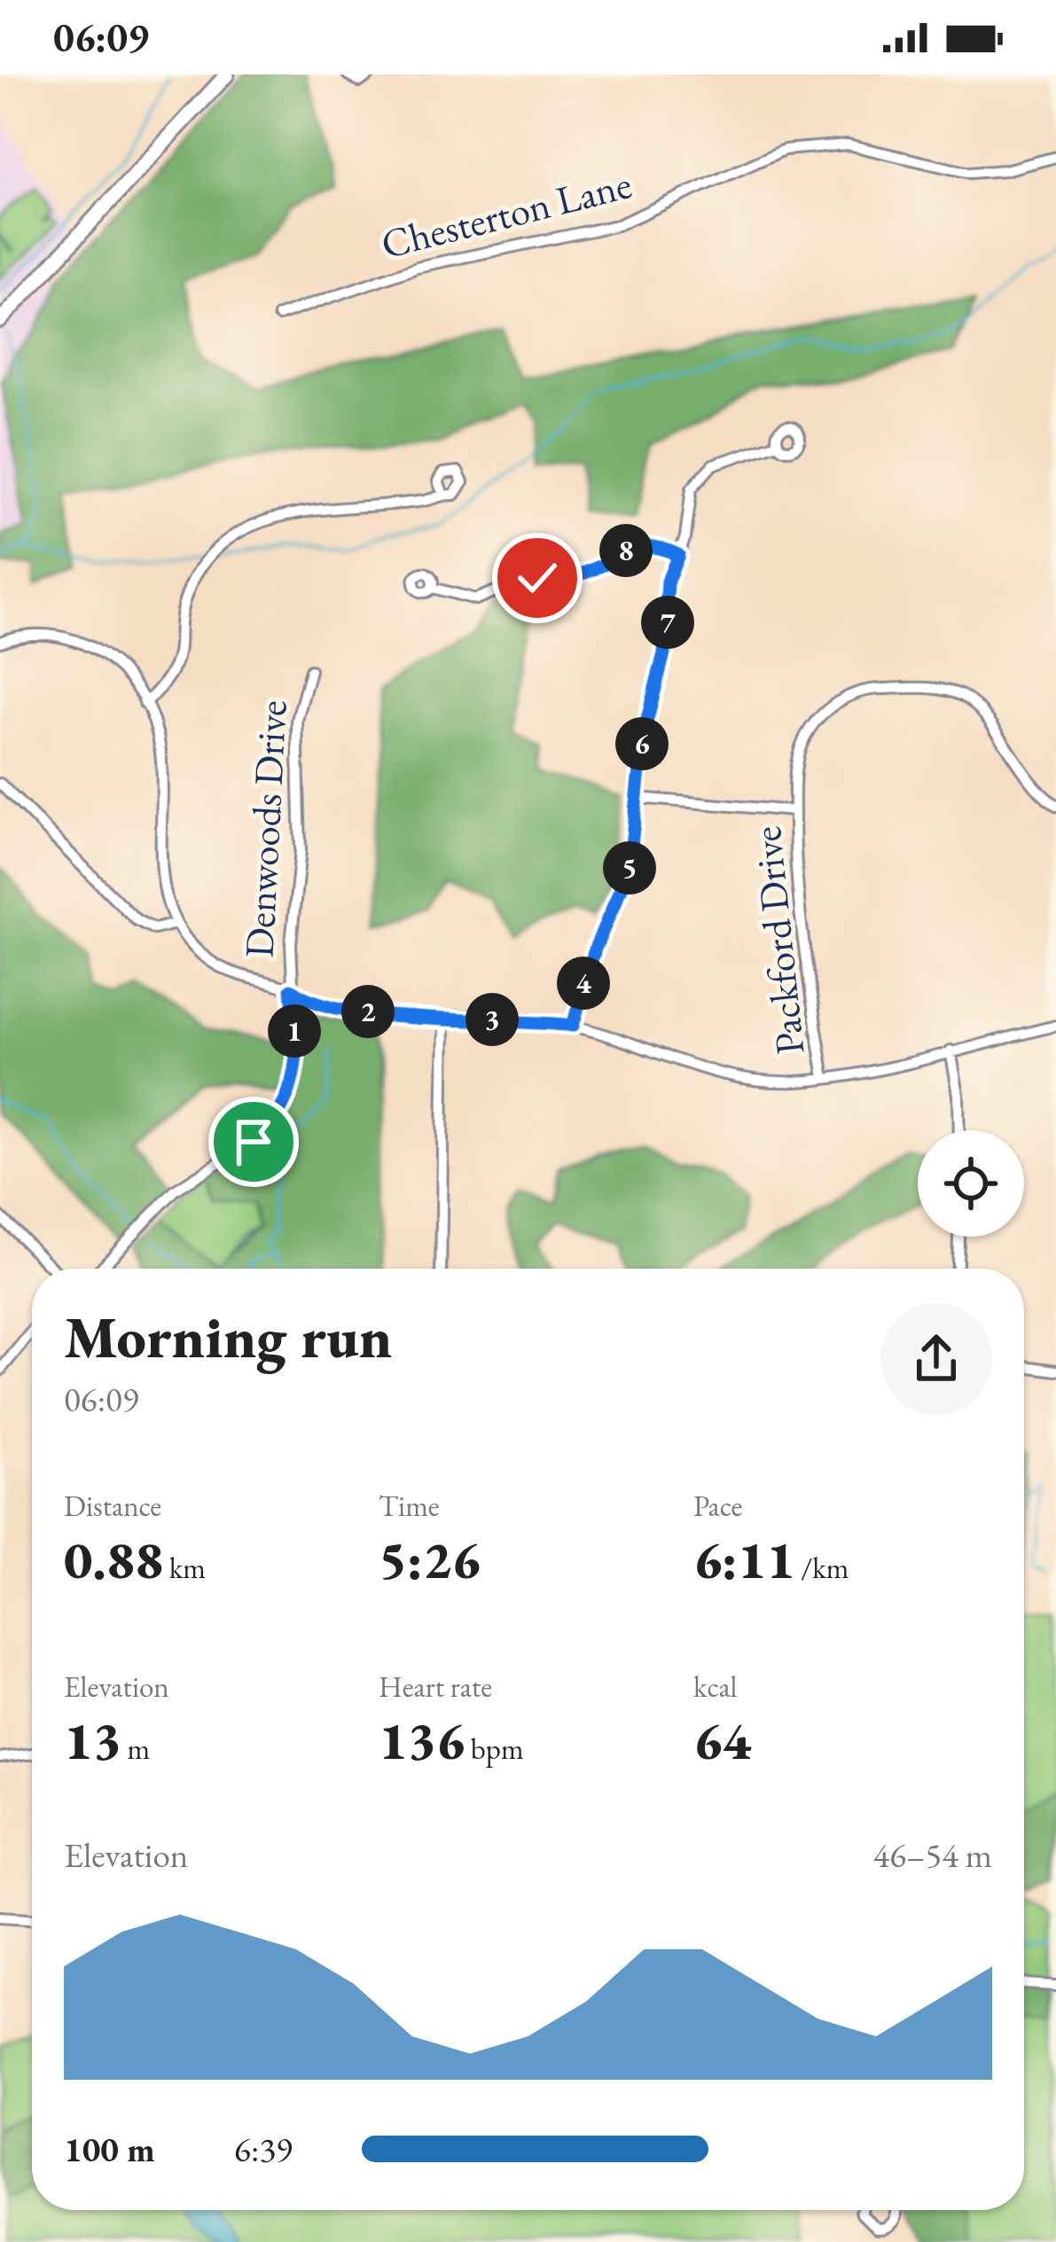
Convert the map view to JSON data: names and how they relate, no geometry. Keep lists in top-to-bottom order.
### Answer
{
  "streets": {
    "street": ["Chesterton Lane", "Denwoods Drive", "Packford Drive"]
  },
  "page": {
    "status": "06:09",
    "pins": [
      "8",
      "7",
      "6",
      "5",
      "4",
      "2",
      "3",
      "1"
    ],
    "heading": ["Morning run", "06:09"],
    "stats": [
      ["Distance", "0.88 km"],
      ["Time", "5:26"],
      ["Pace", "6:11 /km"],
      ["Elevation", "13 m"],
      ["Heart rate", "136 bpm"],
      ["kcal", "64"]
    ],
    "chart": ["Elevation", "46–54 m"],
    "list": [
      {
        "name": "100 m",
        "note": "6:39"
      }
    ]
  }
}
